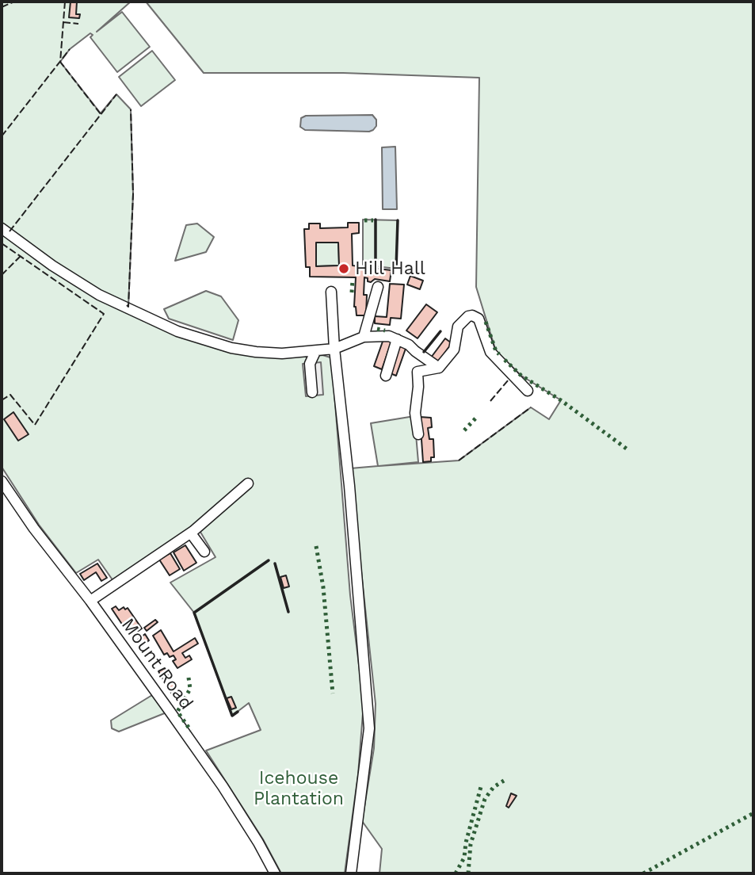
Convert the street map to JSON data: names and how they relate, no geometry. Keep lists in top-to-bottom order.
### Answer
{
  "streets": {
    "street": ["Mount Road"]
  },
  "parks": ["Icehouse Plantation"],
  "places": ["Hill Hall"]
}
